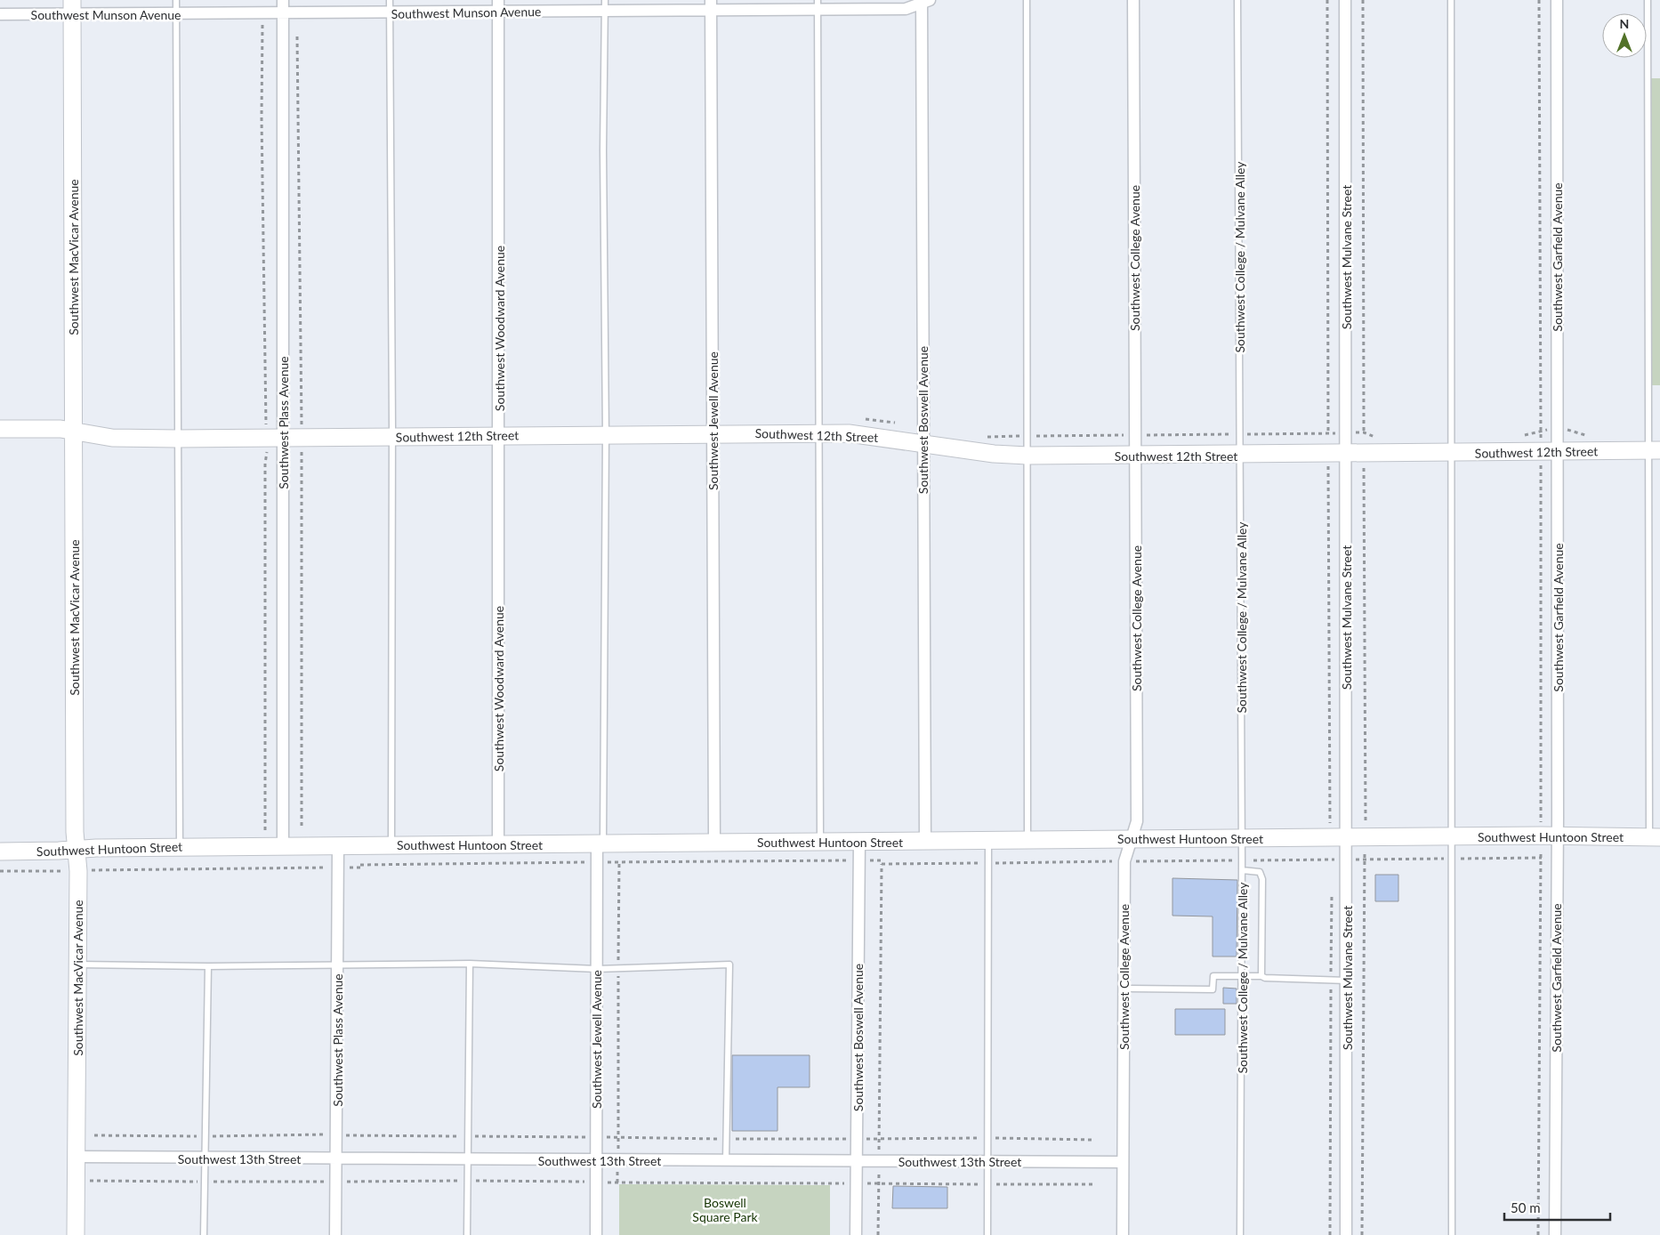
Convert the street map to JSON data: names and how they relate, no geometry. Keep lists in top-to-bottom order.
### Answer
{
  "streets": {
    "main road": ["Southwest MacVicar Avenue", "Southwest 12th Street", "Southwest Huntoon Street"],
    "street": [
      "Southwest Munson Avenue",
      "Southwest Mulvane Street",
      "Southwest Garfield Avenue",
      "Southwest College Avenue",
      "Southwest Woodward Avenue",
      "Southwest Boswell Avenue",
      "Southwest Jewell Avenue",
      "Southwest Plass Avenue",
      "Southwest 13th Street"
    ],
    "lane": ["Southwest College / Mulvane Alley"]
  },
  "crossings": [
    ["Southwest Munson Avenue", "Southwest MacVicar Avenue"],
    ["Southwest Munson Avenue", "Southwest Woodward Avenue"],
    ["Southwest Munson Avenue", "Southwest Boswell Avenue"],
    ["Southwest Munson Avenue", "Southwest Jewell Avenue"],
    ["Southwest Munson Avenue", "Southwest Plass Avenue"],
    ["Southwest MacVicar Avenue", "Southwest 12th Street"],
    ["Southwest MacVicar Avenue", "Southwest Huntoon Street"],
    ["Southwest MacVicar Avenue", "Southwest 13th Street"],
    ["Southwest College / Mulvane Alley", "Southwest 12th Street"],
    ["Southwest College / Mulvane Alley", "Southwest Huntoon Street"],
    ["Southwest Mulvane Street", "Southwest 12th Street"],
    ["Southwest Mulvane Street", "Southwest Huntoon Street"],
    ["Southwest Garfield Avenue", "Southwest 12th Street"],
    ["Southwest Garfield Avenue", "Southwest Huntoon Street"],
    ["Southwest College Avenue", "Southwest 12th Street"],
    ["Southwest College Avenue", "Southwest Huntoon Street"],
    ["Southwest College Avenue", "Southwest 13th Street"],
    ["Southwest Woodward Avenue", "Southwest 12th Street"],
    ["Southwest Woodward Avenue", "Southwest Huntoon Street"],
    ["Southwest Boswell Avenue", "Southwest 12th Street"],
    ["Southwest Boswell Avenue", "Southwest Huntoon Street"],
    ["Southwest Boswell Avenue", "Southwest 13th Street"],
    ["Southwest Jewell Avenue", "Southwest 12th Street"],
    ["Southwest Jewell Avenue", "Southwest Huntoon Street"],
    ["Southwest Jewell Avenue", "Southwest 13th Street"],
    ["Southwest Plass Avenue", "Southwest 12th Street"],
    ["Southwest Plass Avenue", "Southwest Huntoon Street"],
    ["Southwest Plass Avenue", "Southwest 13th Street"]
  ],
  "parks": ["Boswell Square Park"],
  "scale_bar": "50 m",
  "north": "top"
}
